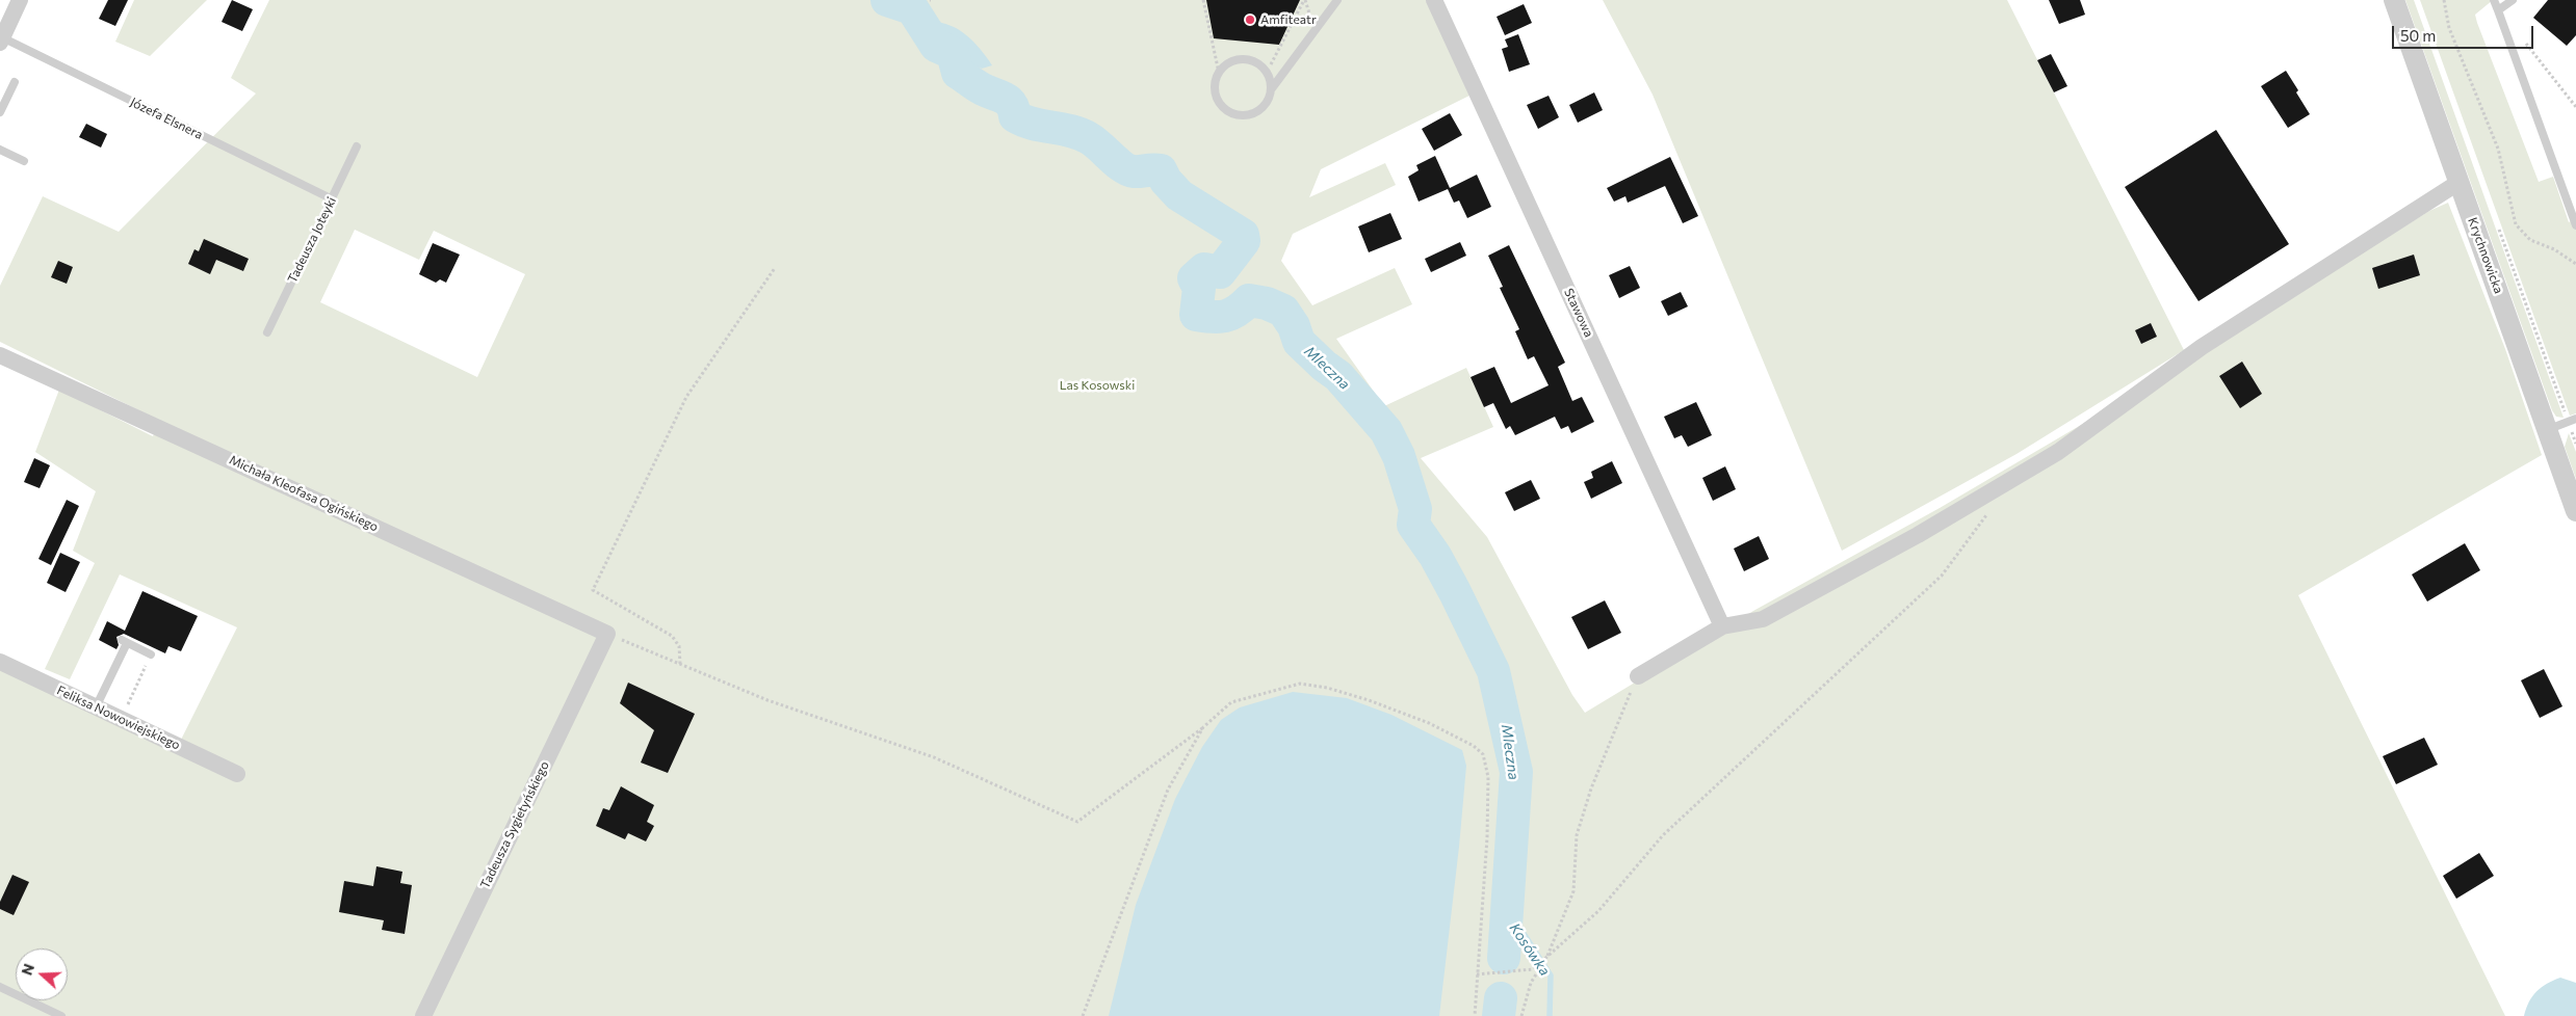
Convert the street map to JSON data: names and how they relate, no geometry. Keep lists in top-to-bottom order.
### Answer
{
  "streets": {
    "street": [
      "Krychnowicka",
      "Stawowa",
      "Michała Kleofasa Ogińskiego",
      "Feliksa Nowowiejskiego",
      "Tadeusza Sygietyńskiego"
    ],
    "lane": ["Józefa Elsnera", "Tadeusza Joteyki"]
  },
  "crossings": [
    ["Józefa Elsnera", "Tadeusza Joteyki"],
    ["Michała Kleofasa Ogińskiego", "Tadeusza Sygietyńskiego"]
  ],
  "water": ["Mleczna", "Kosówka"],
  "parks": ["Las Kosowski"],
  "places": ["Amfiteatr"],
  "scale_bar": "50 m",
  "north": "left"
}
